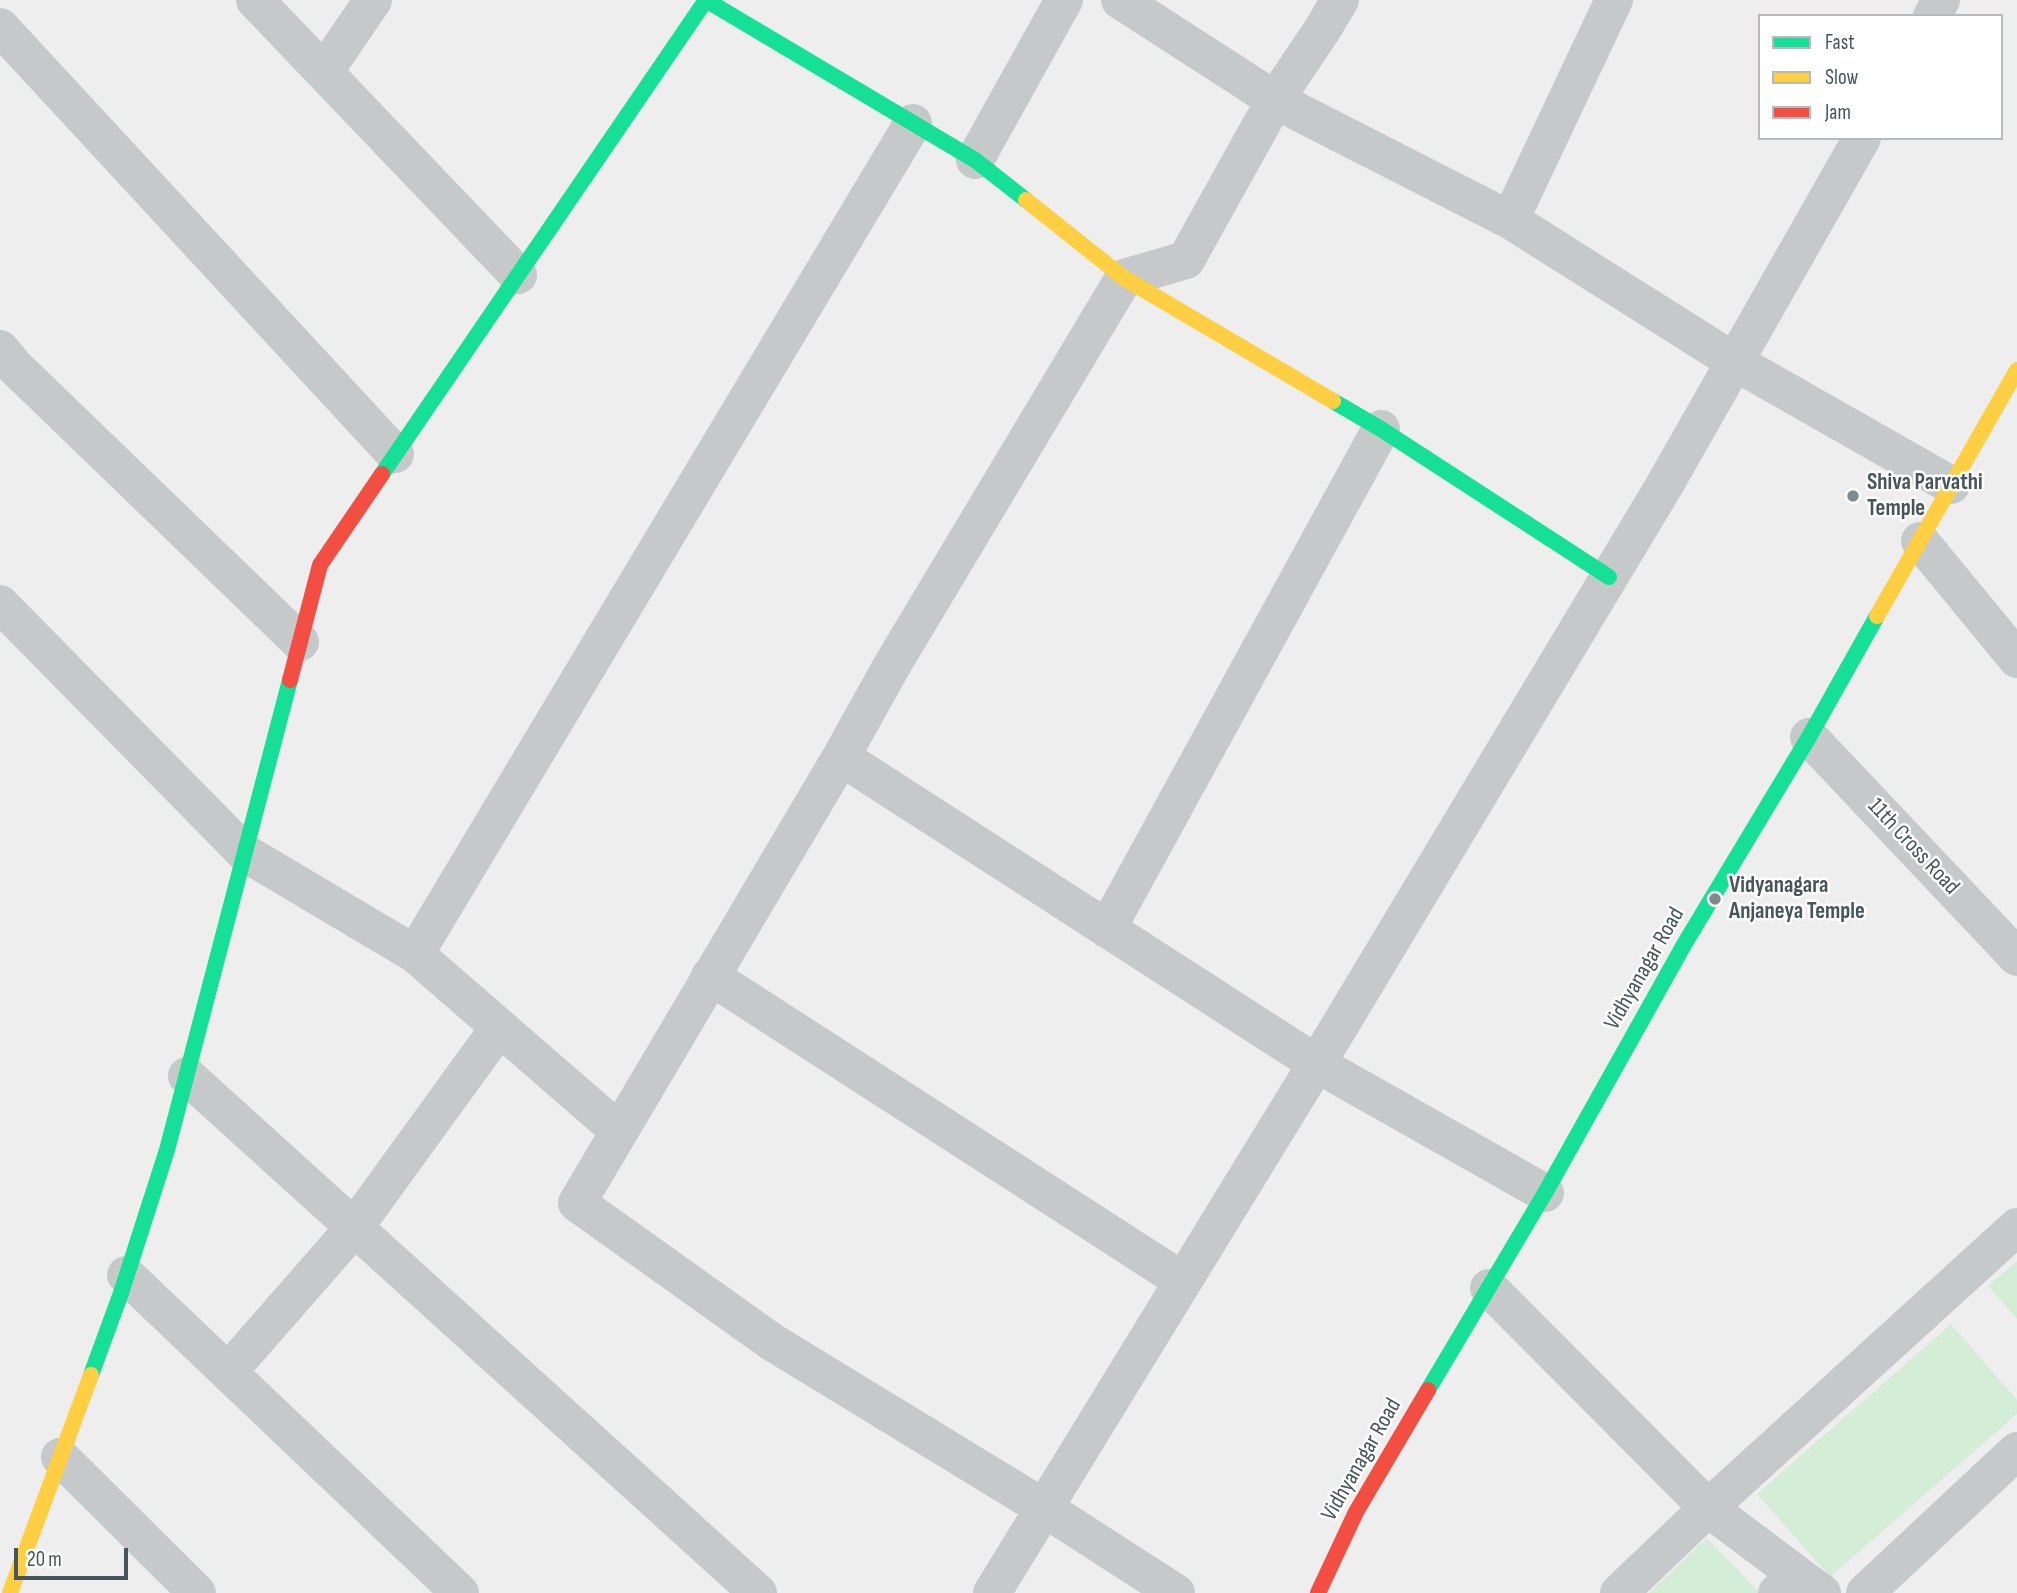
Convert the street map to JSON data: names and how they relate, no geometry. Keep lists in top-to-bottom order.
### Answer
{
  "streets": {
    "street": ["11th Cross Road", "Vidhyanagar Road"]
  },
  "crossings": [
    ["11th Cross Road", "Vidhyanagar Road"]
  ],
  "places": ["Shiva Parvathi Temple", "Vidyanagara Anjaneya Temple"],
  "legend": ["Fast", "Slow", "Jam"],
  "scale_bar": "20 m"
}
